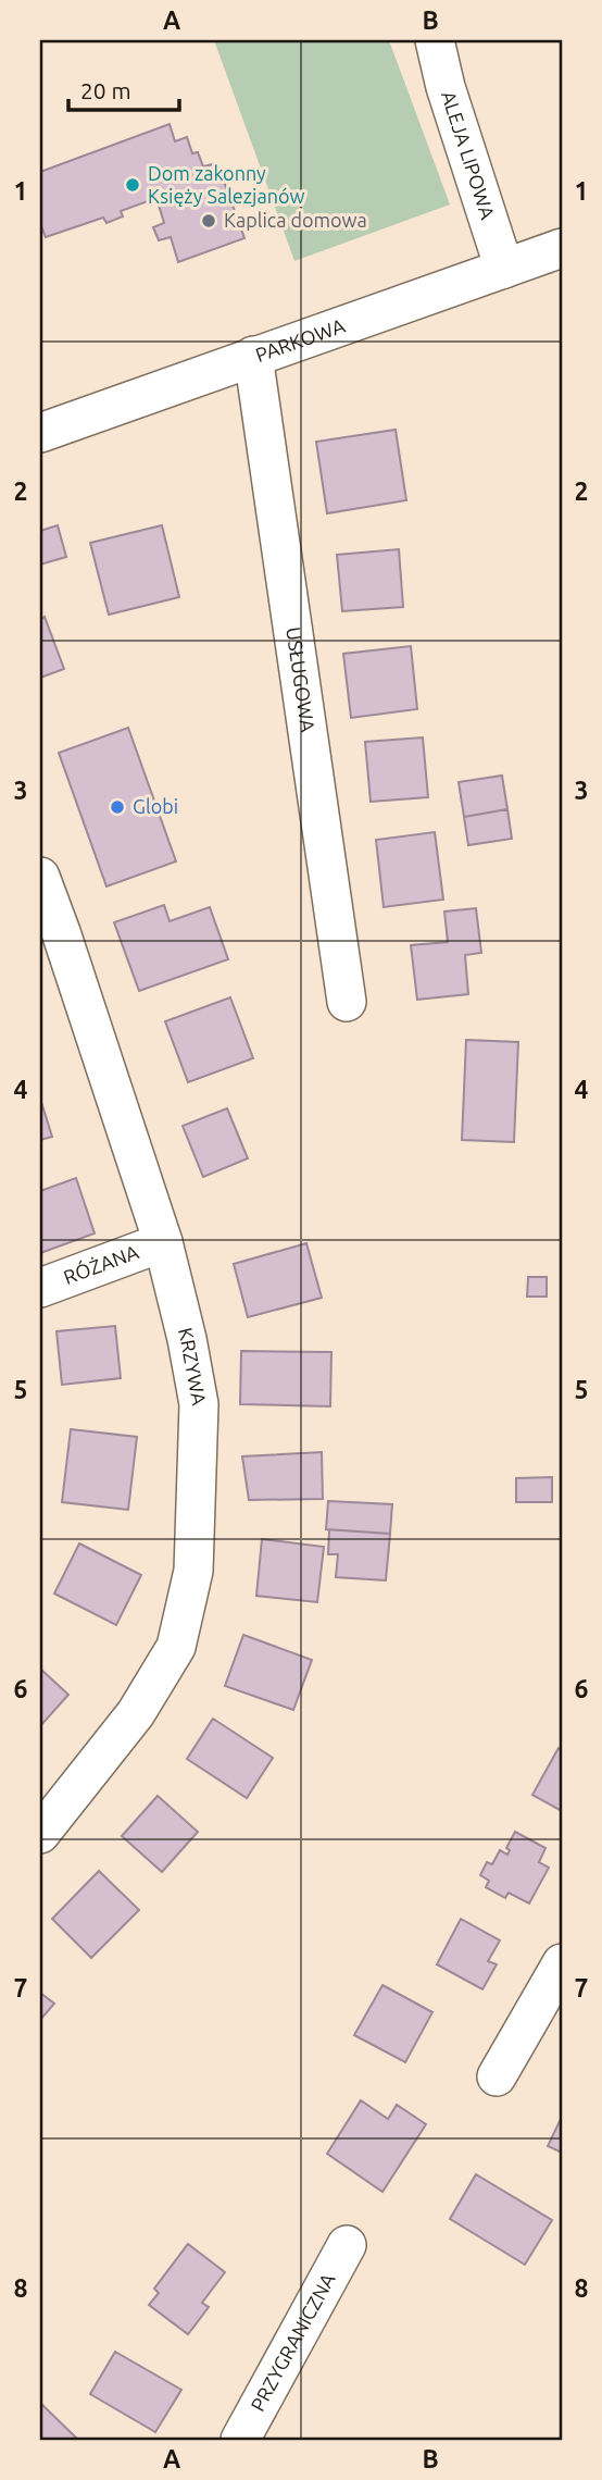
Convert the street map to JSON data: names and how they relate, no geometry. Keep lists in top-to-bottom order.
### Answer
{
  "streets": {
    "street": [
      "ALEJA LIPOWA",
      "PARKOWA",
      "USŁUGOWA",
      "RÓŻANA",
      "KRZYWA",
      "PRZYGRANICZNA"
    ]
  },
  "crossings": [
    ["ALEJA LIPOWA", "PARKOWA"],
    ["PARKOWA", "USŁUGOWA"],
    ["RÓŻANA", "KRZYWA"]
  ],
  "places": ["Dom zakonny Księży Salezjanów", "Kaplica domowa", "Globi"],
  "scale_bar": "20 m",
  "grid": {
    "columns": ["A", "B"],
    "rows": [
      "1",
      "2",
      "3",
      "4",
      "5",
      "6",
      "7",
      "8"
    ]
  }
}
